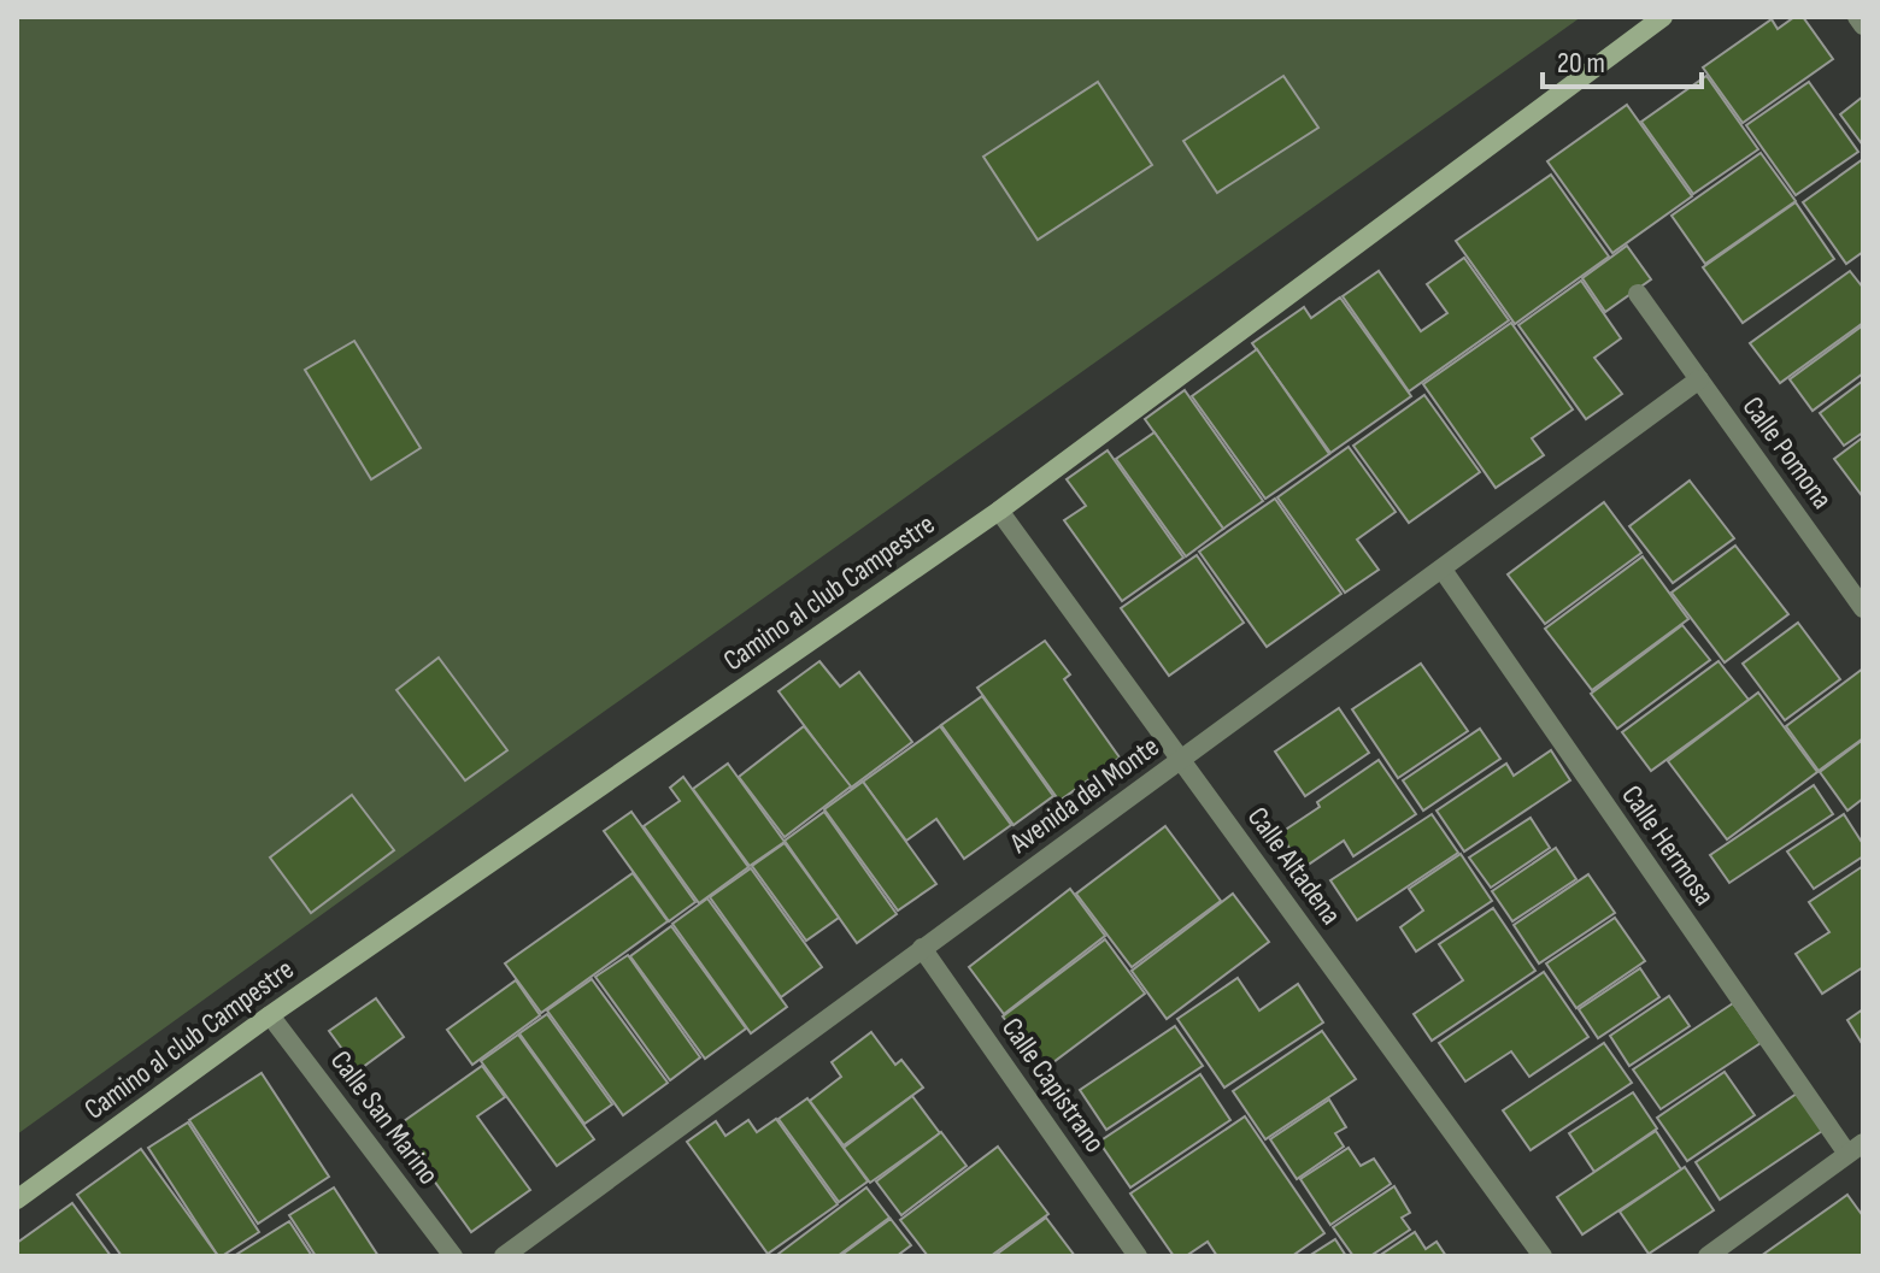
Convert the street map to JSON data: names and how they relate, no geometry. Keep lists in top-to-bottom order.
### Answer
{
  "streets": {
    "main road": ["Camino al club Campestre"],
    "street": [
      "Calle Pomona",
      "Avenida del Monte",
      "Calle Hermosa",
      "Calle Altadena",
      "Calle Capistrano",
      "Calle San Marino"
    ]
  },
  "crossings": [
    ["Calle Pomona", "Avenida del Monte"],
    ["Camino al club Campestre", "Calle Altadena"],
    ["Camino al club Campestre", "Calle San Marino"],
    ["Avenida del Monte", "Calle Hermosa"],
    ["Avenida del Monte", "Calle Altadena"],
    ["Avenida del Monte", "Calle Capistrano"]
  ],
  "scale_bar": "20 m"
}
